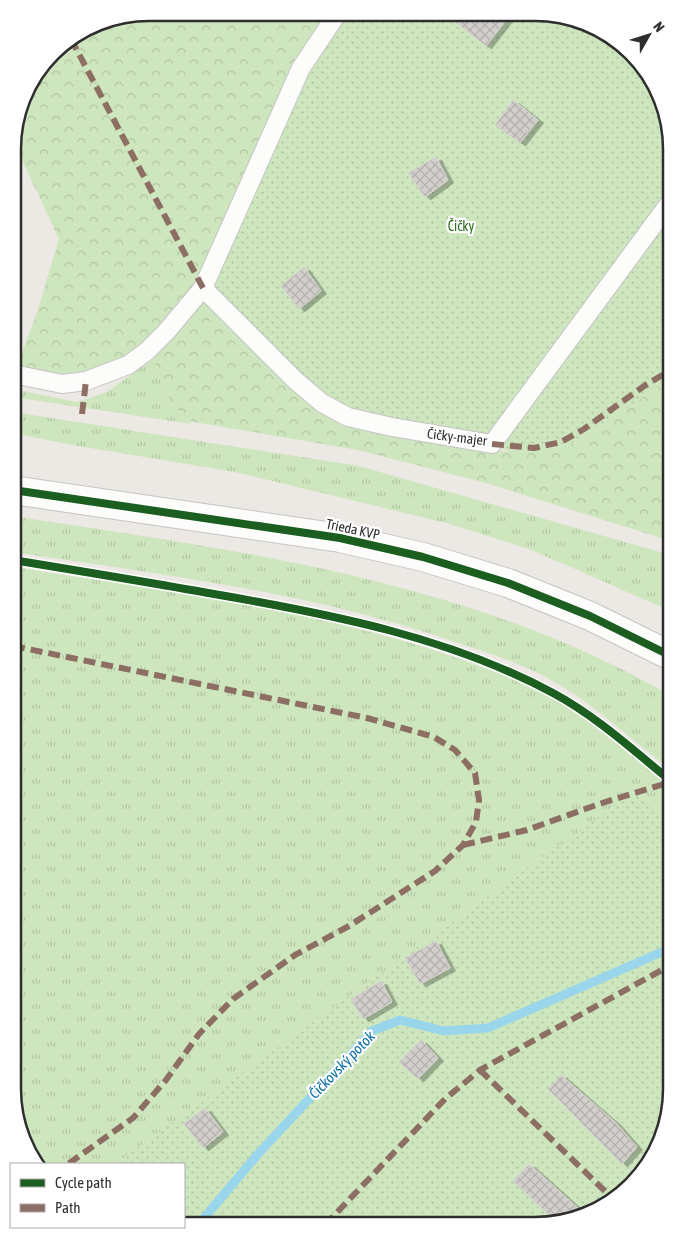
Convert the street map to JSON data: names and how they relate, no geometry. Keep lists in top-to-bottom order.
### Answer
{
  "streets": {
    "street": ["Trieda KVP"],
    "lane": ["Čičky-majer"]
  },
  "water": ["Čičkovský potok"],
  "parks": ["Čičky"],
  "legend": ["Cycle path", "Path"],
  "north": "top right"
}
